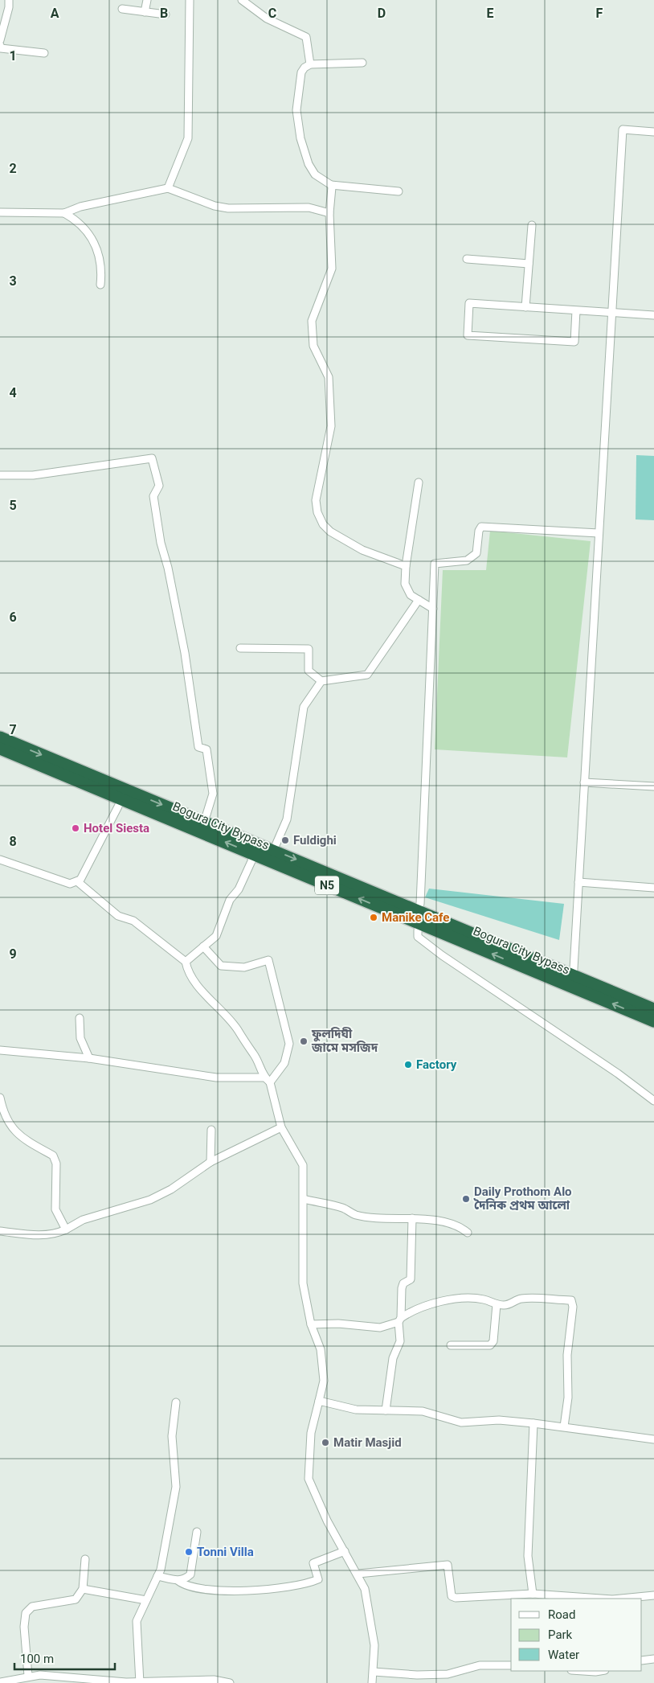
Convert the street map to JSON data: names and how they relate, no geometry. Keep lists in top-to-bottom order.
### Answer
{
  "streets": {
    "highway": ["Bogura City Bypass", "N5"]
  },
  "places": [
    "Hotel Siesta",
    "Fuldighi",
    "Manike Cafe",
    "ফুলদিঘী জামে মসজিদ",
    "Factory",
    "Daily Prothom Alo দৈনিক প্রথম আলো",
    "Matir Masjid",
    "Tonni Villa"
  ],
  "legend": ["Road", "Park", "Water"],
  "scale_bar": "100 m",
  "grid": {
    "columns": [
      "A",
      "B",
      "C",
      "D",
      "E",
      "F"
    ],
    "rows": [
      "1",
      "2",
      "3",
      "4",
      "5",
      "6",
      "7",
      "8",
      "9"
    ]
  }
}
